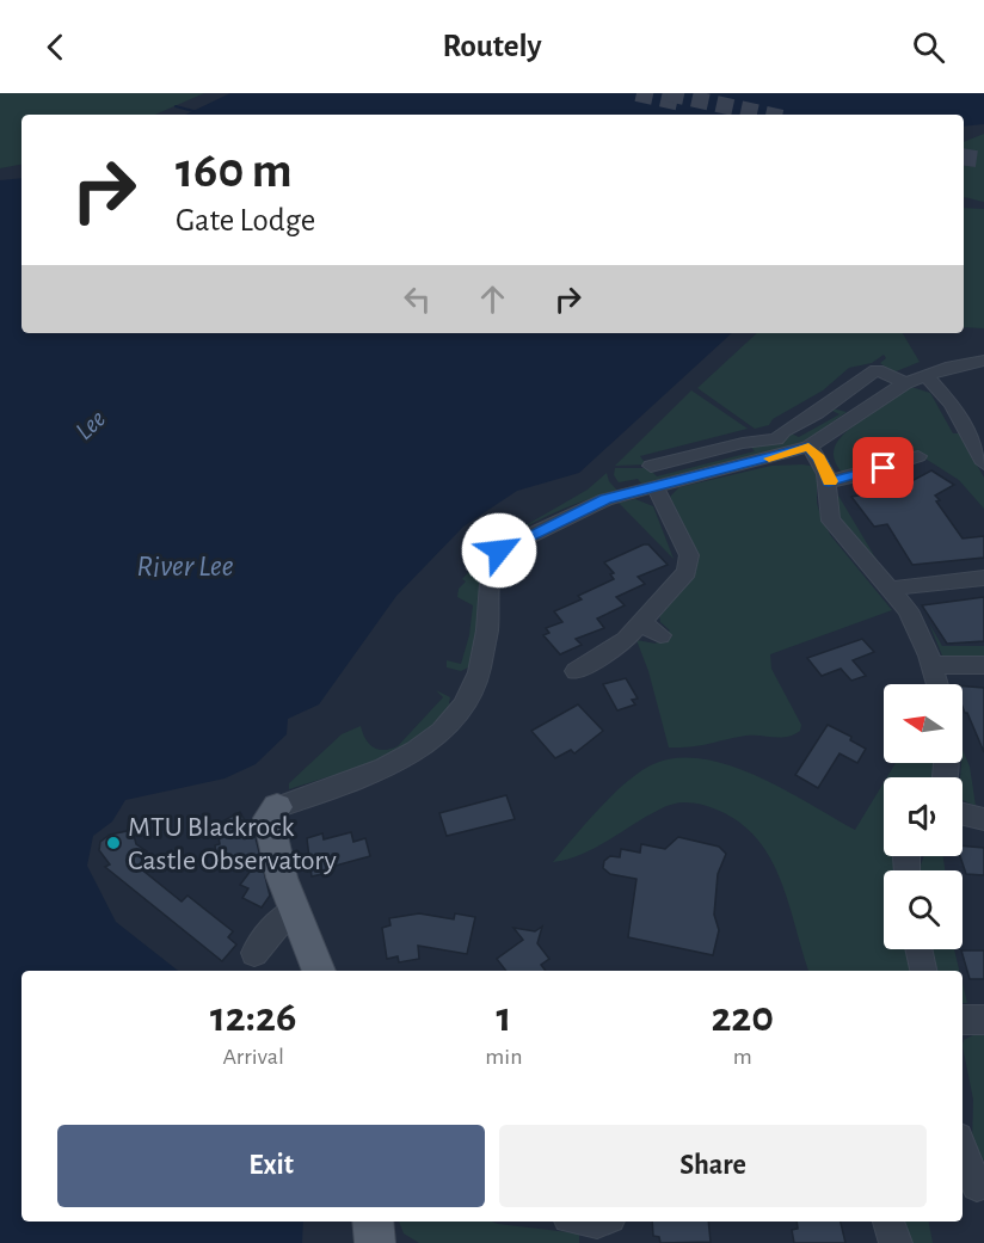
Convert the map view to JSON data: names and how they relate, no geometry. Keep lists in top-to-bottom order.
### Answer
{
  "water": ["Lee", "River Lee"],
  "places": ["MTU Blackrock Castle Observatory"],
  "north": "left",
  "page": {
    "header": "Routely",
    "turn": ["160 m", "Gate Lodge"],
    "eta": [
      "12:26",
      "Arrival",
      "1",
      "min",
      "220",
      "m"
    ],
    "buttons": ["Exit", "Share"]
  }
}
